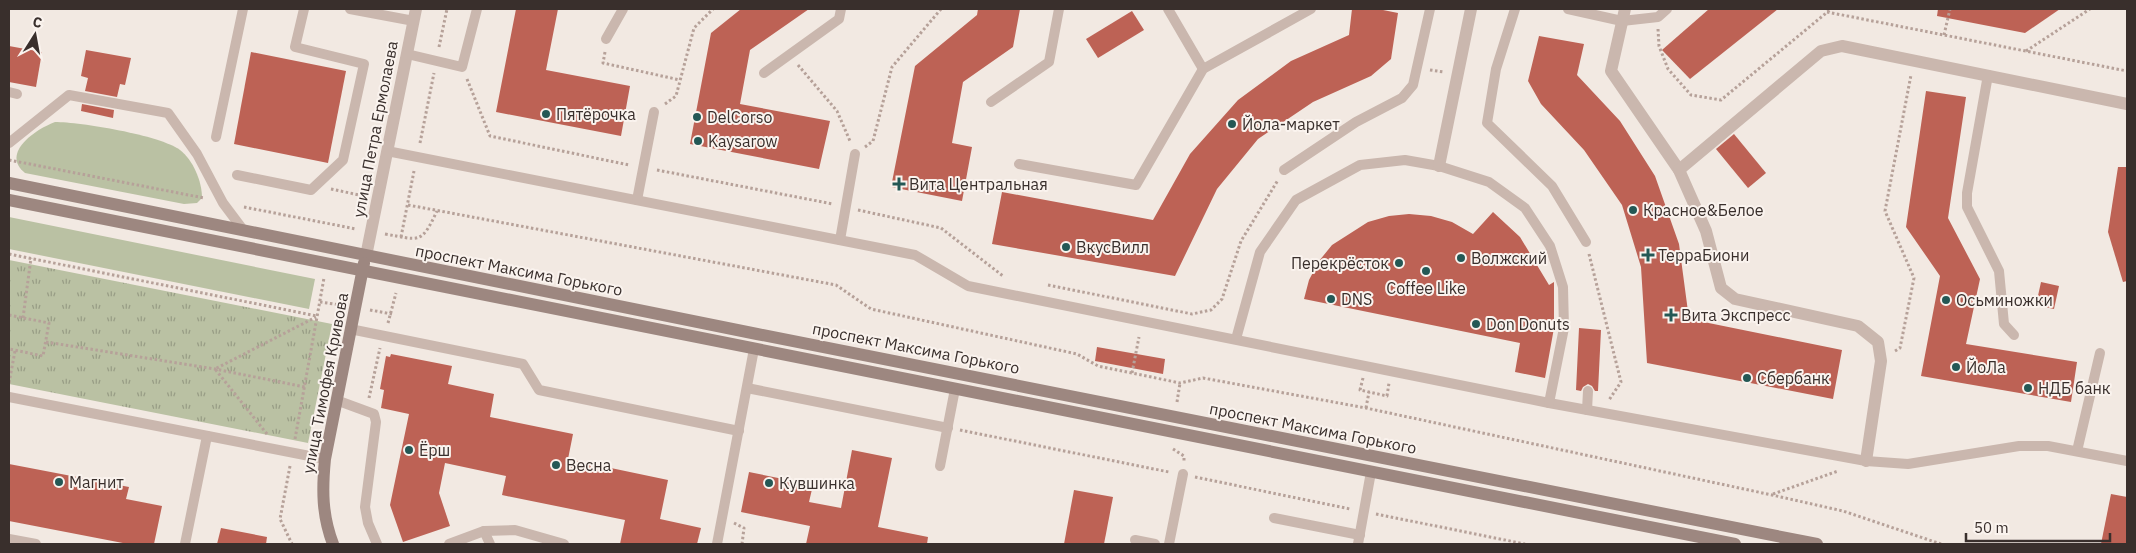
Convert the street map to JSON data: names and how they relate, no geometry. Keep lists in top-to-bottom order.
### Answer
{
  "streets": {
    "main road": ["проспект Максима Горького", "улица Тимофея Кривова"],
    "street": ["улица Петра Ермолаева"]
  },
  "crossings": [
    ["улица Петра Ермолаева", "проспект Максима Горького"],
    ["улица Петра Ермолаева", "улица Тимофея Кривова"],
    ["проспект Максима Горького", "улица Тимофея Кривова"]
  ],
  "places": {
    "other": [
      "Пятёрочка",
      "DelCorso",
      "Йола-маркет",
      "Kaysarow",
      "Красное&Белое",
      "ВкусВилл",
      "Волжский",
      "Перекрёсток",
      "Coffee Like",
      "DNS",
      "Осьминожки",
      "Don Donuts",
      "ЙоЛа",
      "Сбербанк",
      "НДБ банк",
      "Ёрш",
      "Весна",
      "Магнит",
      "Кувшинка"
    ],
    "health": ["Вита Центральная", "ТерраБиони", "Вита Экспресс"]
  },
  "scale_bar": "50 m",
  "north": "top"
}
